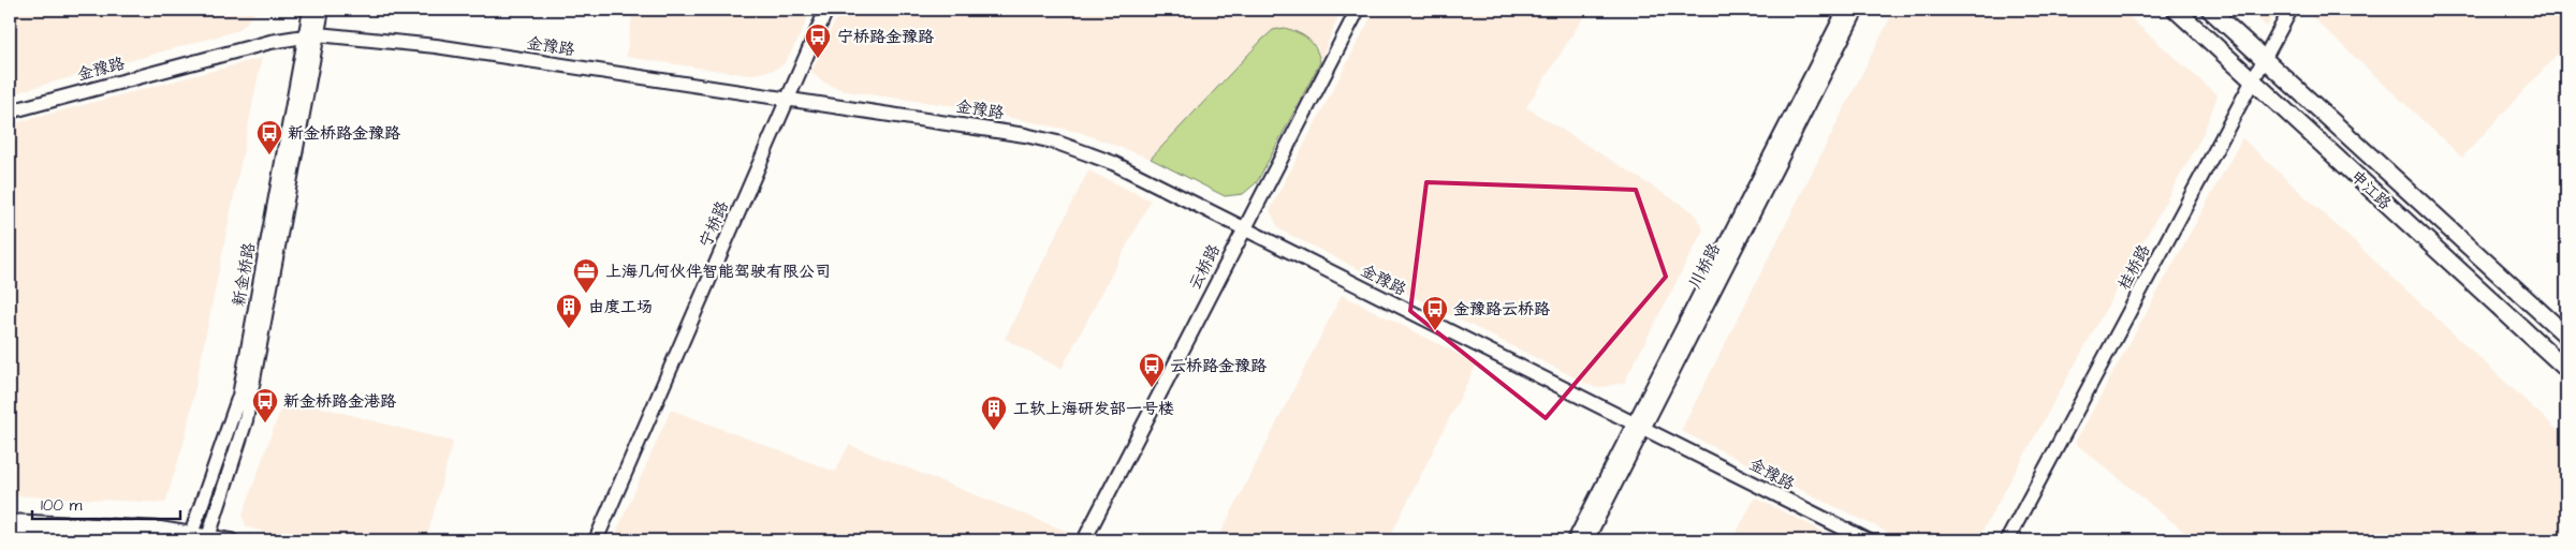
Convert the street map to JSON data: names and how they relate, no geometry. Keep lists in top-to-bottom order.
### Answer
{
  "streets": {
    "main road": ["申江路"],
    "street": [
      "金豫路",
      "宁桥路",
      "川桥路",
      "云桥路",
      "桂桥路",
      "新金桥路"
    ]
  },
  "crossings": [
    ["金豫路", "宁桥路"],
    ["金豫路", "川桥路"],
    ["金豫路", "云桥路"],
    ["金豫路", "新金桥路"],
    ["申江路", "桂桥路"]
  ],
  "places": {
    "bus stop": [
      "宁桥路金豫路",
      "新金桥路金豫路",
      "金豫路云桥路",
      "云桥路金豫路",
      "新金桥路金港路"
    ],
    "office": ["上海几何伙伴智能驾驶有限公司"],
    "building": ["由度工场", "工软上海研发部一号楼"]
  },
  "scale_bar": "100 m"
}
